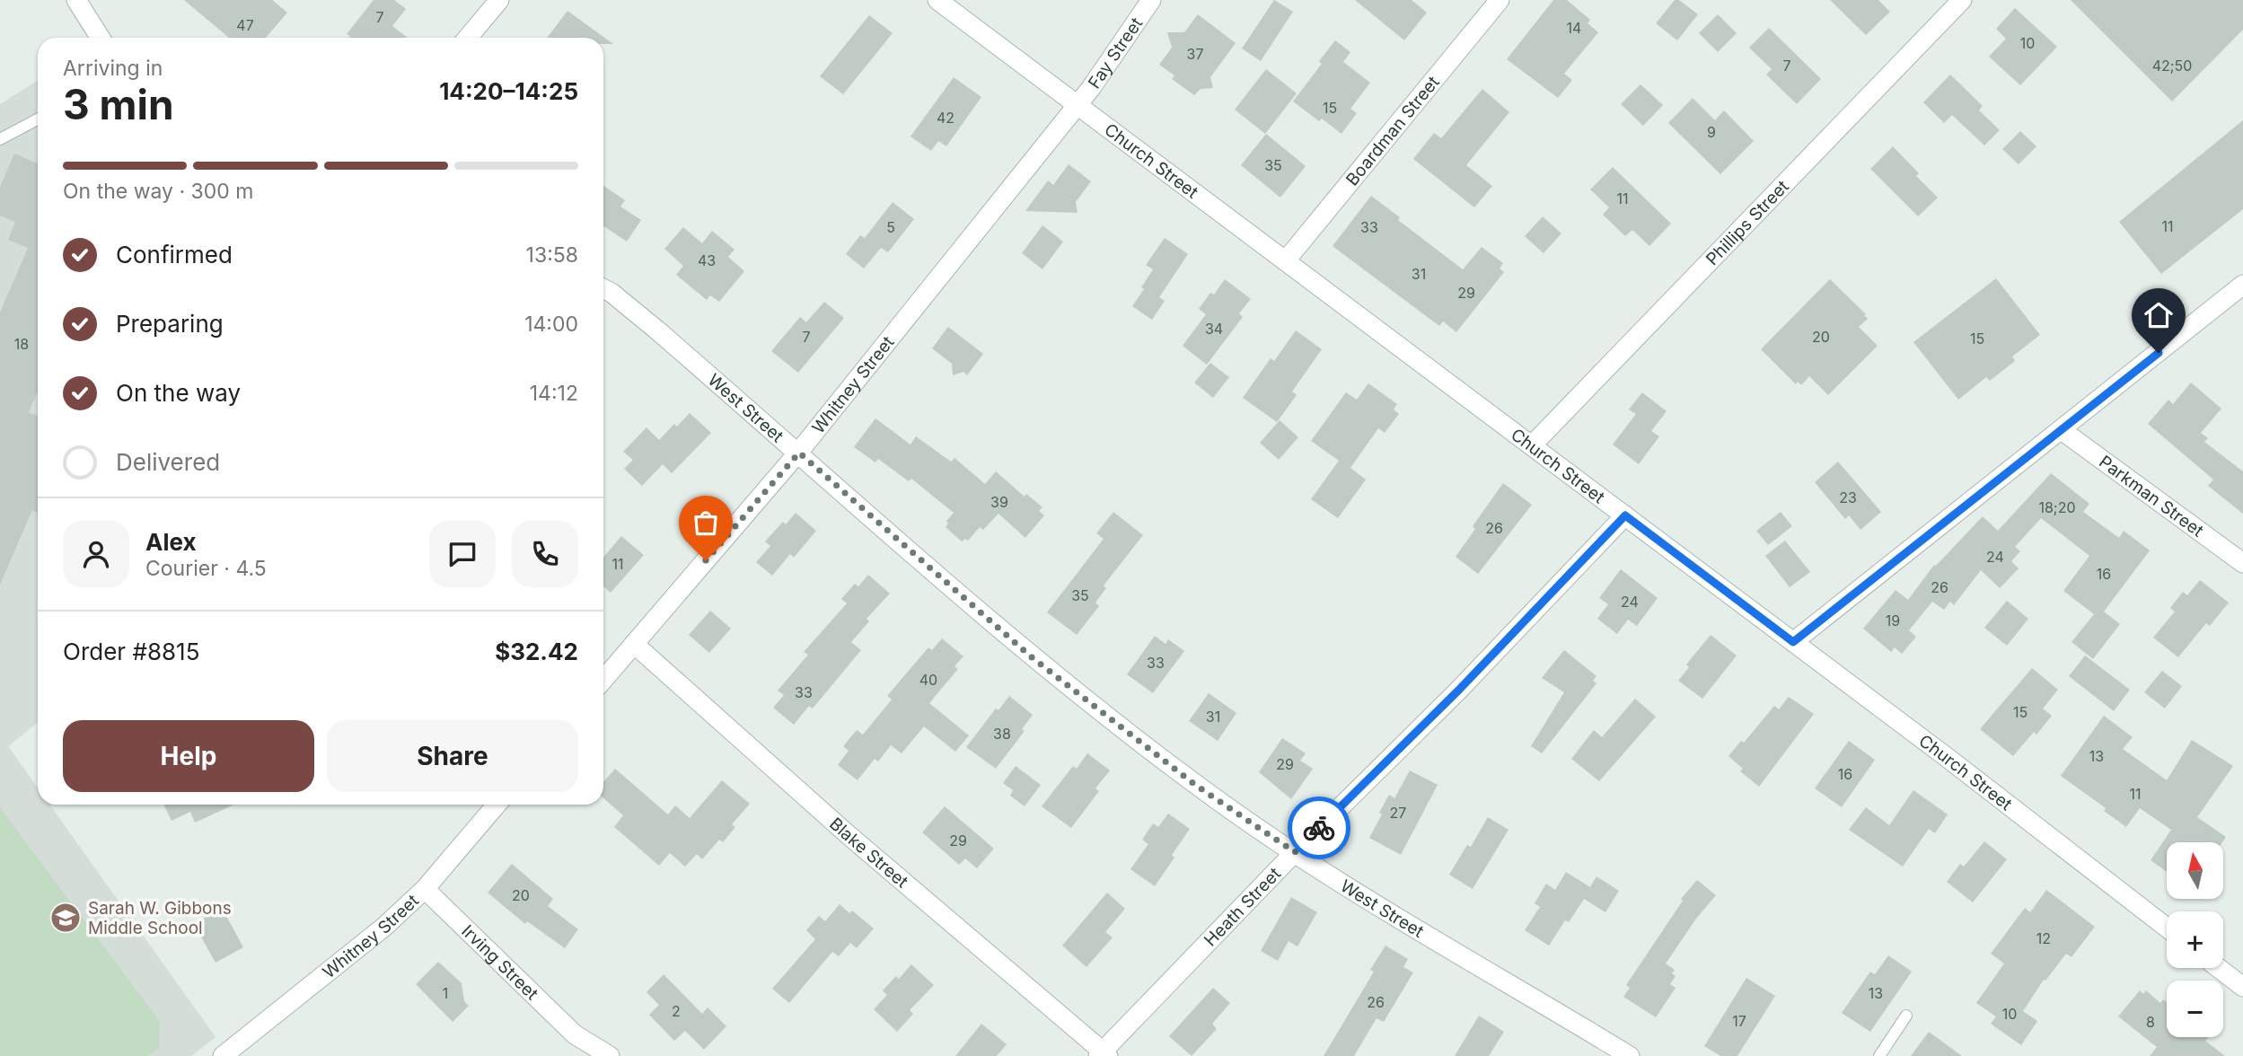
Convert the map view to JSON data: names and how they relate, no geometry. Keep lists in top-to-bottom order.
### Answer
{
  "streets": {
    "street": [
      "Fay Street",
      "Boardman Street",
      "Church Street",
      "Phillips Street",
      "Whitney Street",
      "West Street",
      "Parkman Street",
      "Blake Street",
      "Heath Street",
      "Irving Street"
    ]
  },
  "crossings": [
    ["Fay Street", "Church Street"],
    ["Fay Street", "Whitney Street"],
    ["Boardman Street", "Church Street"],
    ["Church Street", "Phillips Street"],
    ["Church Street", "Whitney Street"],
    ["Church Street", "Heath Street"],
    ["Whitney Street", "West Street"],
    ["Whitney Street", "Blake Street"],
    ["Whitney Street", "Irving Street"],
    ["West Street", "Heath Street"],
    ["Blake Street", "Heath Street"]
  ],
  "places": {
    "school or university": ["Sarah W. Gibbons Middle School"]
  },
  "house_numbers": [
    "7",
    "47",
    "14",
    "10",
    "37",
    "7",
    "42;50",
    "15",
    "42",
    "9",
    "35",
    "11",
    "11",
    "5",
    "33",
    "43",
    "31",
    "29",
    "34",
    "7",
    "20",
    "15",
    "18",
    "23",
    "39",
    "18;20",
    "26",
    "24",
    "11",
    "16",
    "26",
    "35",
    "24",
    "19",
    "33",
    "40",
    "33",
    "15",
    "31",
    "38",
    "13",
    "29",
    "16",
    "11",
    "27",
    "29",
    "20",
    "12",
    "1",
    "13",
    "26",
    "2",
    "10",
    "17",
    "8"
  ],
  "north": "top",
  "page": {
    "heading": ["3 min", "Arriving in", "14:20–14:25"],
    "panel": [
      "Alex",
      "Courier · 4.5",
      "Order #8815",
      "$32.42"
    ],
    "bar": "On the way · 300 m",
    "list": [
      ["Confirmed", "13:58"],
      ["Preparing", "14:00"],
      ["On the way", "14:12"],
      "Delivered"
    ],
    "buttons": ["Help", "Share"],
    "map_buttons": ["+", "−"]
  }
}
